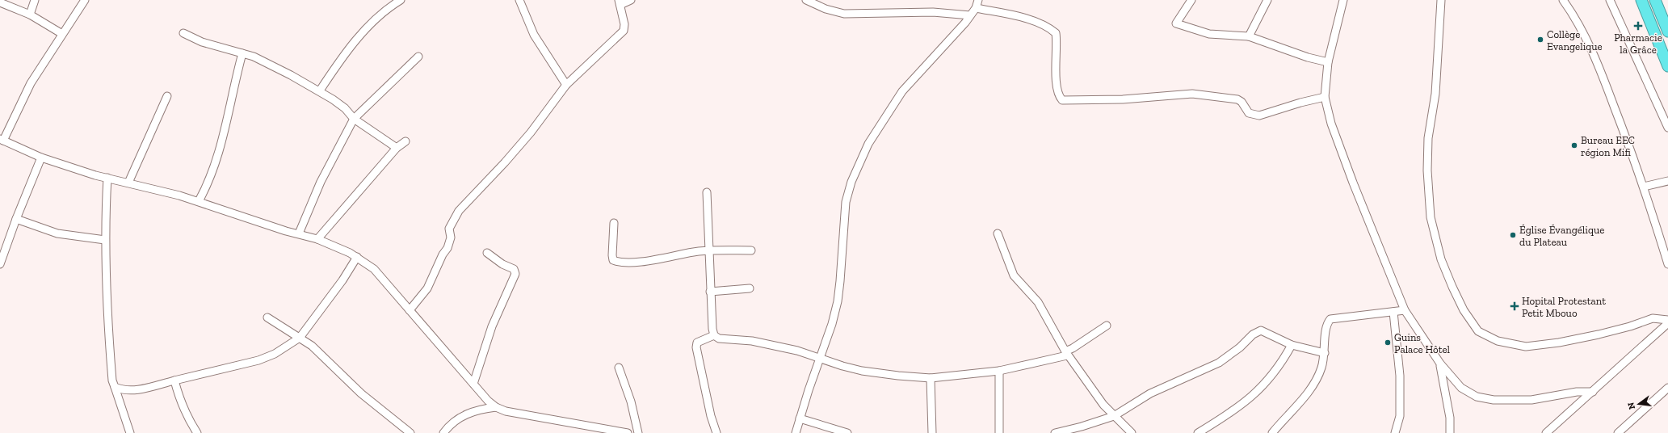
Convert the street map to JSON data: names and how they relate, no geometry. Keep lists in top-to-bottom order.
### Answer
{
  "places": {
    "health": ["Pharmacie la Grâce", "Hopital Protestant Petit Mbouo"],
    "other": [
      "Collège Evangelique",
      "Bureau EEC région Mifi",
      "Église Évangélique du Plateau",
      "Guins Palace Hôtel"
    ]
  },
  "north": "left"
}
